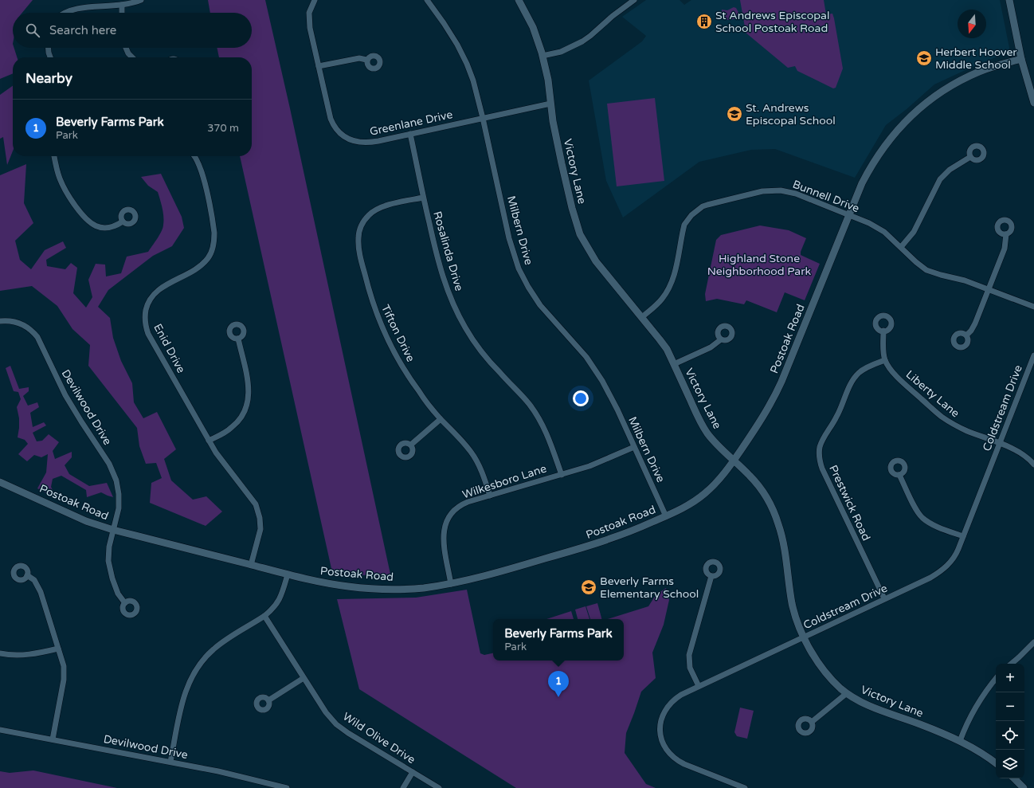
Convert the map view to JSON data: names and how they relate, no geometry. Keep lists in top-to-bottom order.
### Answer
{
  "streets": {
    "street": [
      "Greenlane Drive",
      "Victory Lane",
      "Bunnell Drive",
      "Milbern Drive",
      "Rosalinda Drive",
      "Tifton Drive",
      "Postoak Road",
      "Enid Drive",
      "Liberty Lane",
      "Devilwood Drive",
      "Coldstream Drive",
      "Wilkesboro Lane",
      "Prestwick Road",
      "Wild Olive Drive"
    ]
  },
  "crossings": [
    ["Greenlane Drive", "Victory Lane"],
    ["Greenlane Drive", "Milbern Drive"],
    ["Greenlane Drive", "Rosalinda Drive"],
    ["Victory Lane", "Bunnell Drive"],
    ["Victory Lane", "Postoak Road"],
    ["Victory Lane", "Coldstream Drive"],
    ["Bunnell Drive", "Postoak Road"],
    ["Milbern Drive", "Postoak Road"],
    ["Milbern Drive", "Wilkesboro Lane"],
    ["Rosalinda Drive", "Tifton Drive"],
    ["Rosalinda Drive", "Wilkesboro Lane"],
    ["Tifton Drive", "Wilkesboro Lane"],
    ["Postoak Road", "Enid Drive"],
    ["Postoak Road", "Devilwood Drive"],
    ["Postoak Road", "Wilkesboro Lane"],
    ["Liberty Lane", "Coldstream Drive"],
    ["Liberty Lane", "Prestwick Road"],
    ["Coldstream Drive", "Prestwick Road"]
  ],
  "parks": ["Highland Stone Neighborhood Park"],
  "places": {
    "building": ["St Andrews Episcopal School Postoak Road"],
    "school or university": ["Herbert Hoover Middle School", "St. Andrews Episcopal School", "Beverly Farms Elementary School"]
  },
  "north": "bottom",
  "page": {
    "search": "Search here",
    "heading": "Nearby",
    "list": [
      {
        "mark": "1",
        "name": "Beverly Farms Park",
        "note": "Park",
        "value": "370 m"
      }
    ],
    "popup": ["Beverly Farms Park", "Park"],
    "map_buttons": ["+", "−"],
    "pins": "1"
  }
}
